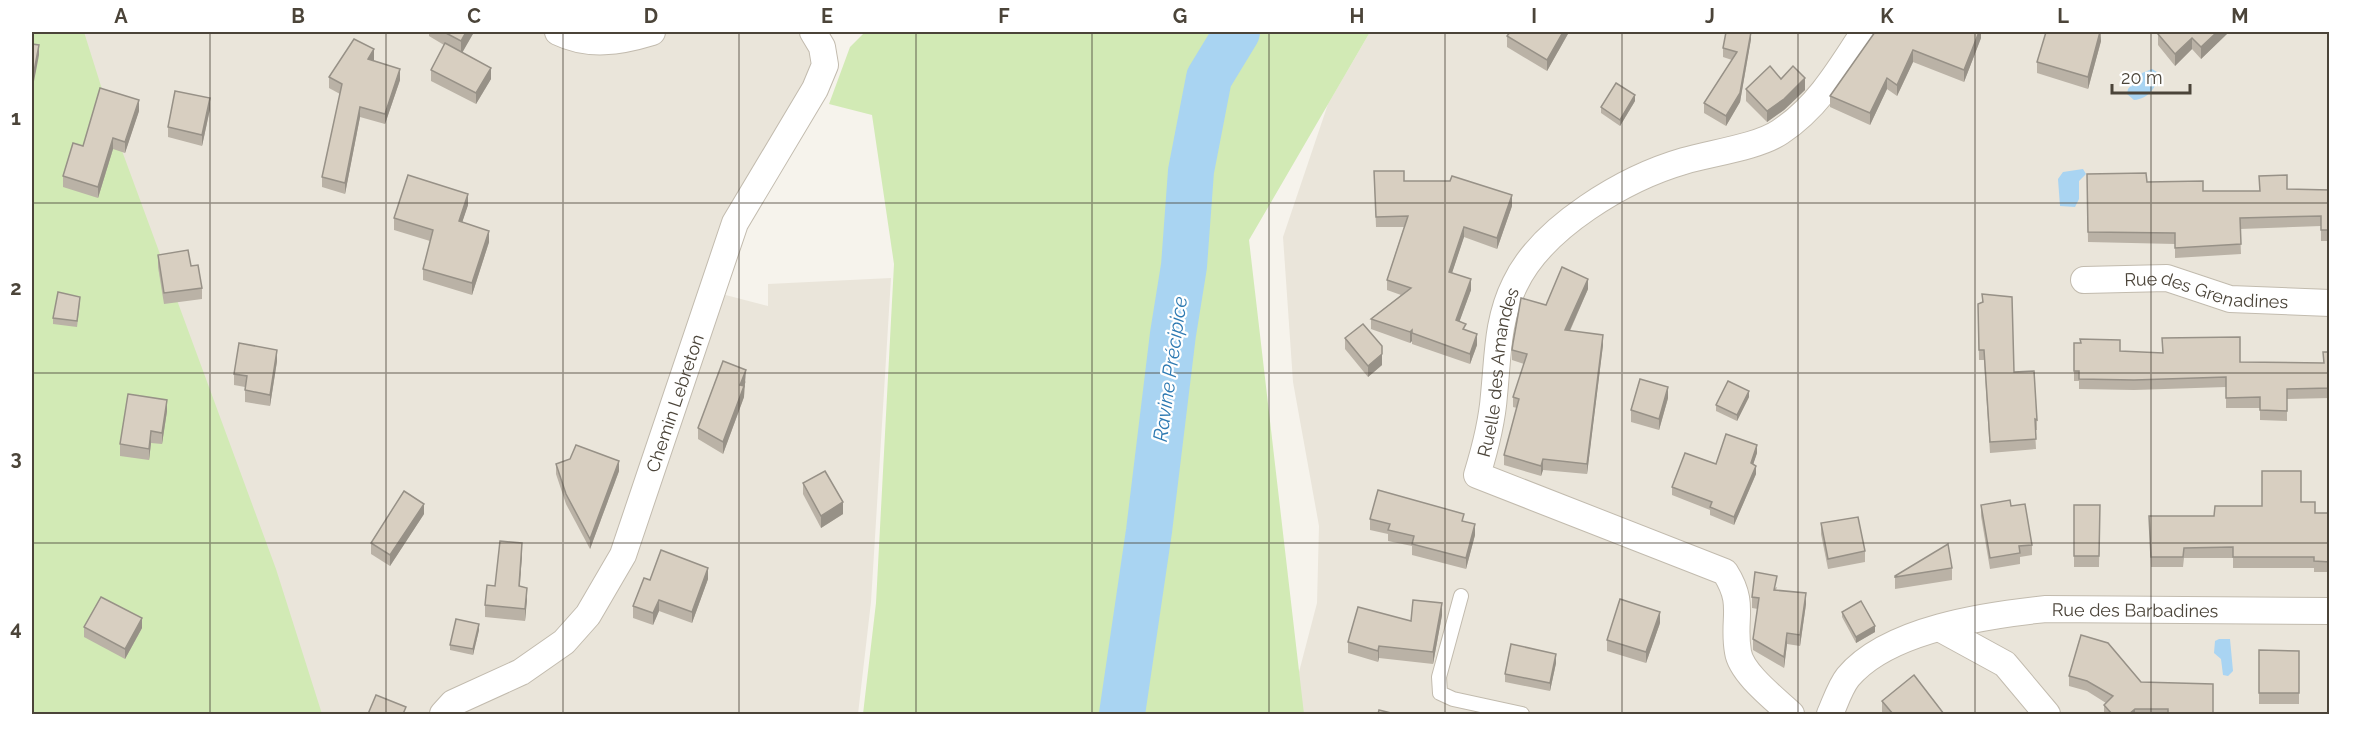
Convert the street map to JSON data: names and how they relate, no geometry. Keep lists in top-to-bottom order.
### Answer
{
  "streets": {
    "street": [
      "Rue des Grenadines",
      "Ruelle des Amandes",
      "Chemin Lebreton",
      "Rue des Barbadines"
    ]
  },
  "water": ["Ravine Précipice"],
  "scale_bar": "20 m",
  "grid": {
    "columns": [
      "A",
      "B",
      "C",
      "D",
      "E",
      "F",
      "G",
      "H",
      "I",
      "J",
      "K",
      "L",
      "M"
    ],
    "rows": [
      "1",
      "2",
      "3",
      "4"
    ]
  }
}
